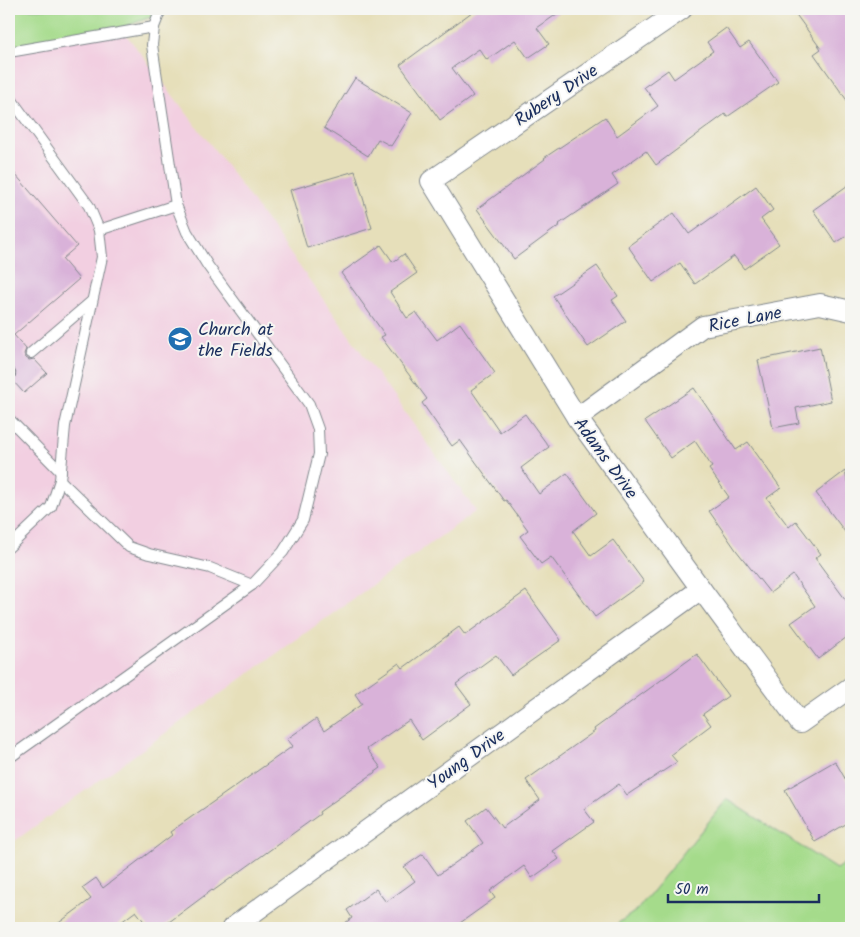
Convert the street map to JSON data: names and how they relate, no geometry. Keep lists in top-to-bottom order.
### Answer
{
  "streets": {
    "street": [
      "Rubery Drive",
      "Rice Lane",
      "Adams Drive",
      "Young Drive"
    ]
  },
  "crossings": [
    ["Rubery Drive", "Adams Drive"],
    ["Rice Lane", "Adams Drive"],
    ["Adams Drive", "Young Drive"]
  ],
  "places": {
    "school or university": ["Church at the Fields"]
  },
  "scale_bar": "50 m"
}
